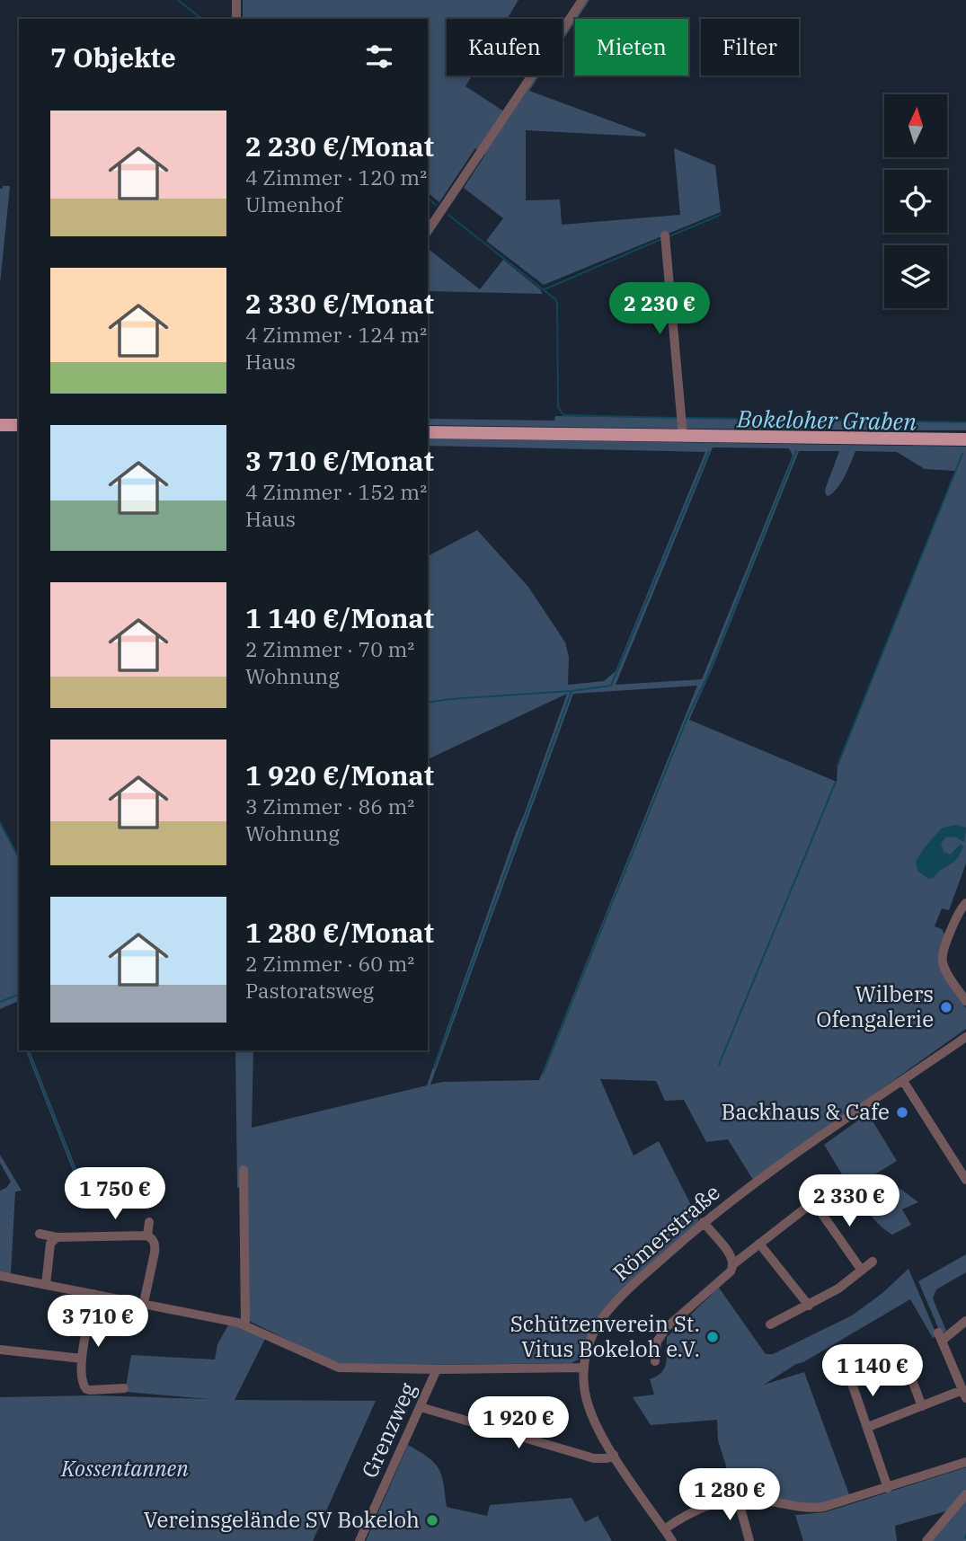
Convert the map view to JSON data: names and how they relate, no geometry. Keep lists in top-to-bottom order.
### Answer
{
  "streets": {
    "street": ["Römerstraße", "Grenzweg"]
  },
  "water": ["Bokeloher Graben"],
  "parks": ["Kossentannen"],
  "places": [
    "Wilbers Ofengalerie",
    "Backhaus & Cafe",
    "Schützenverein St. Vitus Bokeloh e.V.",
    "Vereinsgelände SV Bokeloh"
  ],
  "north": "top",
  "page": {
    "chip": ["Kaufen", "Mieten", "Filter"],
    "heading": "7 Objekte",
    "list": [
      {
        "name": "2 230 €/Monat",
        "note": "4 Zimmer · 120 m² · Ulmenhof"
      },
      {
        "name": "2 330 €/Monat",
        "note": "4 Zimmer · 124 m² · Haus"
      },
      {
        "name": "3 710 €/Monat",
        "note": "4 Zimmer · 152 m² · Haus"
      },
      {
        "name": "1 140 €/Monat",
        "note": "2 Zimmer · 70 m² · Wohnung"
      },
      {
        "name": "1 920 €/Monat",
        "note": "3 Zimmer · 86 m² · Wohnung"
      },
      {
        "name": "1 280 €/Monat",
        "note": "2 Zimmer · 60 m² · Pastoratsweg"
      }
    ],
    "price": [
      "2 230 €",
      "1 750 €",
      "2 330 €",
      "3 710 €",
      "1 140 €",
      "1 920 €",
      "1 280 €"
    ]
  }
}
